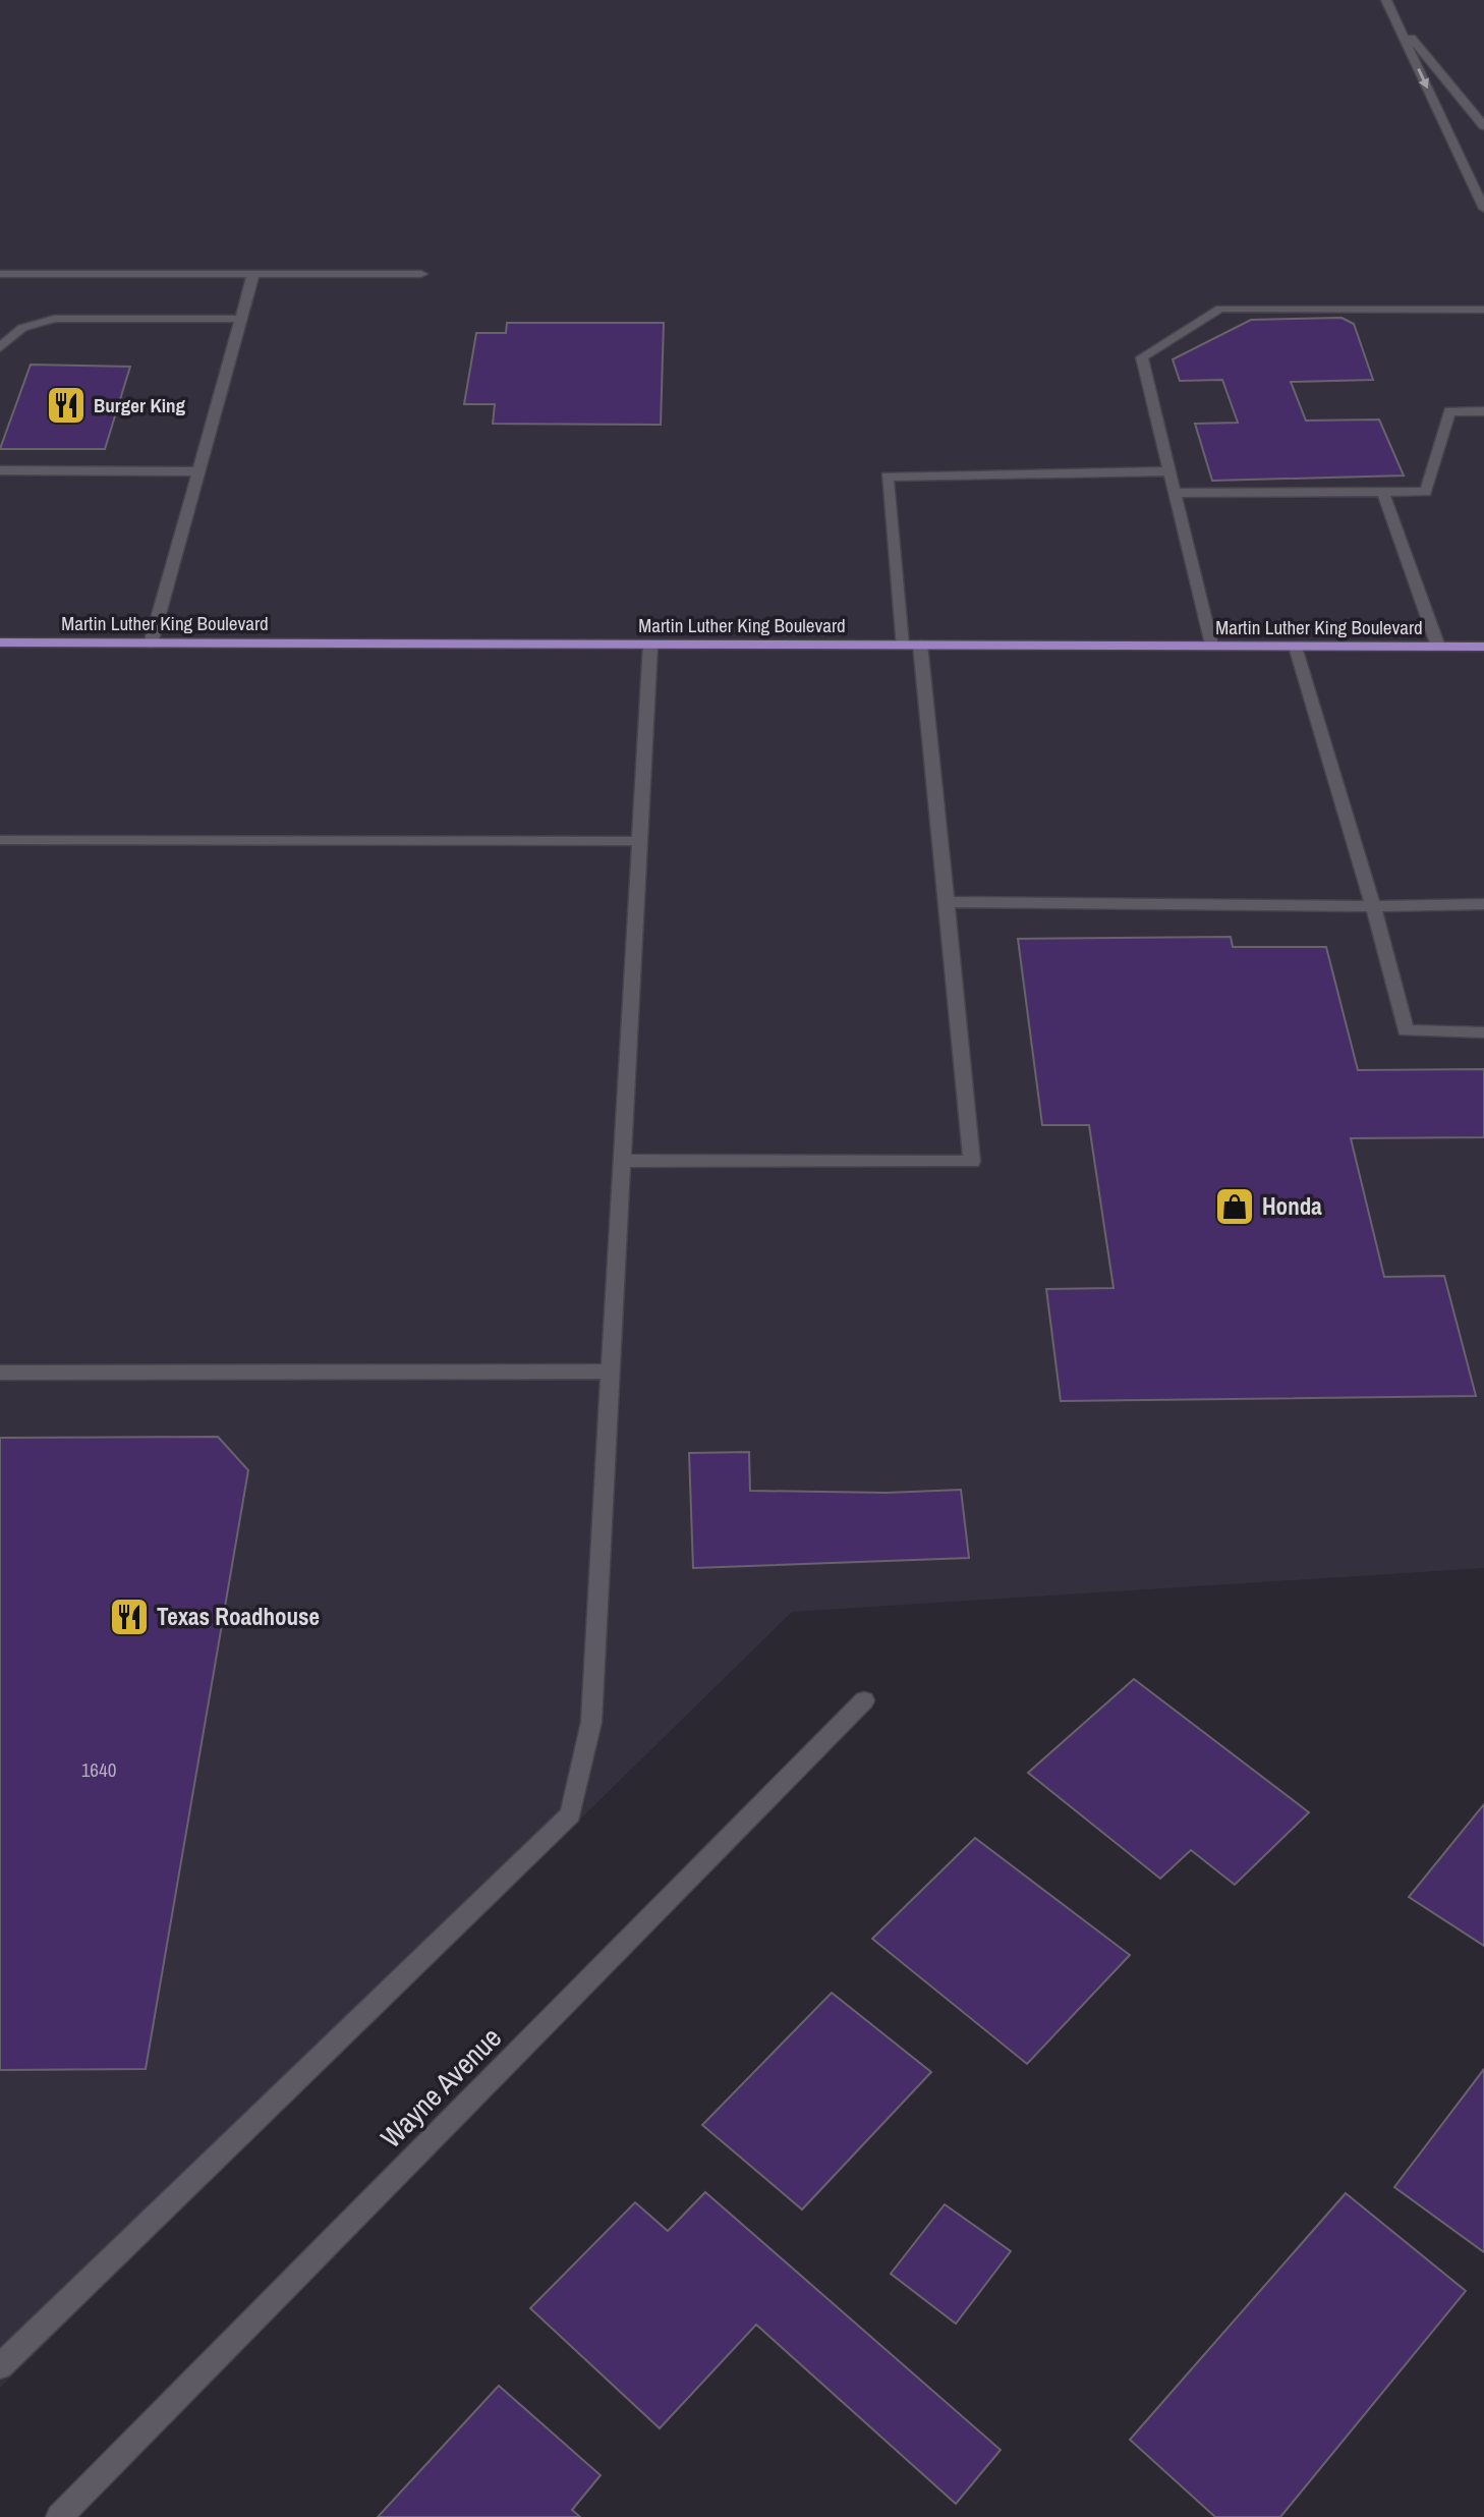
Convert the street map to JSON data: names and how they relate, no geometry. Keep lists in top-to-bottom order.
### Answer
{
  "streets": {
    "main road": ["Martin Luther King Boulevard"],
    "street": ["Wayne Avenue"]
  },
  "places": {
    "restaurant": ["Burger King", "Texas Roadhouse"],
    "shop": ["Honda"]
  },
  "house_numbers": ["1640"]
}
